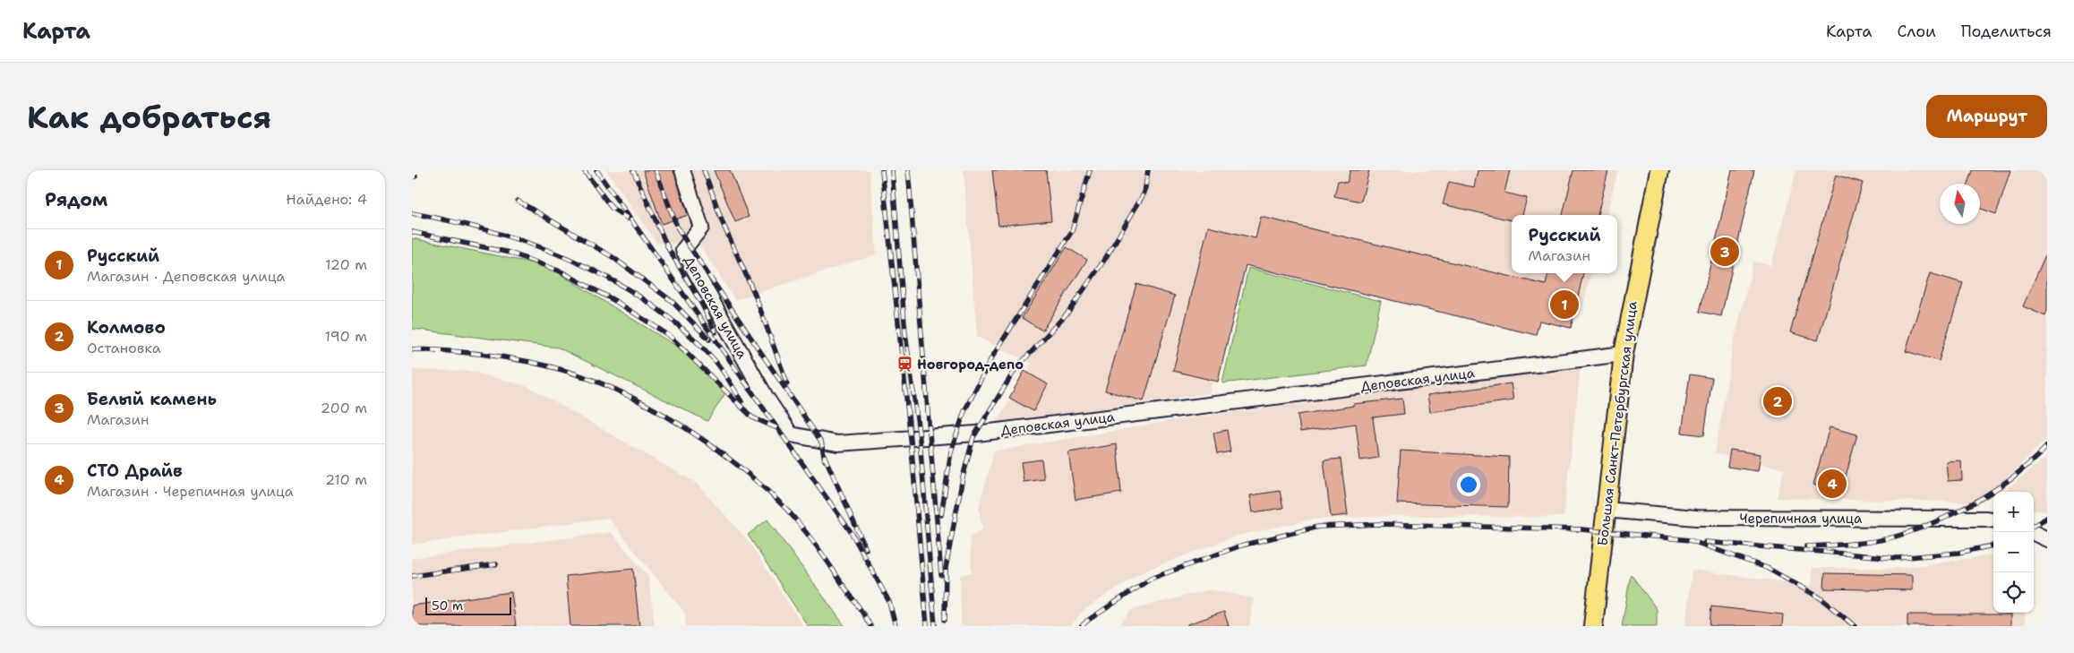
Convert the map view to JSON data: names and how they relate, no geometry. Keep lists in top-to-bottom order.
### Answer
{
  "streets": {
    "main road": ["Большая Санкт-Петербургская улица"],
    "street": ["Деповская улица", "Черепичная улица"]
  },
  "crossings": [
    ["Деповская улица", "Большая Санкт-Петербургская улица"],
    ["Большая Санкт-Петербургская улица", "Черепичная улица"]
  ],
  "places": {
    "station": ["Новгород-депо"]
  },
  "scale_bar": "50 m",
  "north": "top",
  "page": {
    "header": "Карта",
    "nav": ["Карта", "Слои", "Поделиться"],
    "buttons": "Маршрут",
    "title": "Как добраться",
    "heading": ["Рядом", "Найдено: 4"],
    "popup": ["Русский", "Магазин"],
    "list": [
      {
        "mark": "1",
        "name": "Русский",
        "note": "Магазин · Деповская улица",
        "value": "120 m"
      },
      {
        "mark": "2",
        "name": "Колмово",
        "note": "Остановка",
        "value": "190 m"
      },
      {
        "mark": "3",
        "name": "Белый камень",
        "note": "Магазин",
        "value": "200 m"
      },
      {
        "mark": "4",
        "name": "СТО Драйв",
        "note": "Магазин · Черепичная улица",
        "value": "210 m"
      }
    ],
    "pins": [
      "3",
      "1",
      "2",
      "4"
    ],
    "map_buttons": ["+", "−"],
    "scale": "50 m"
  }
}
